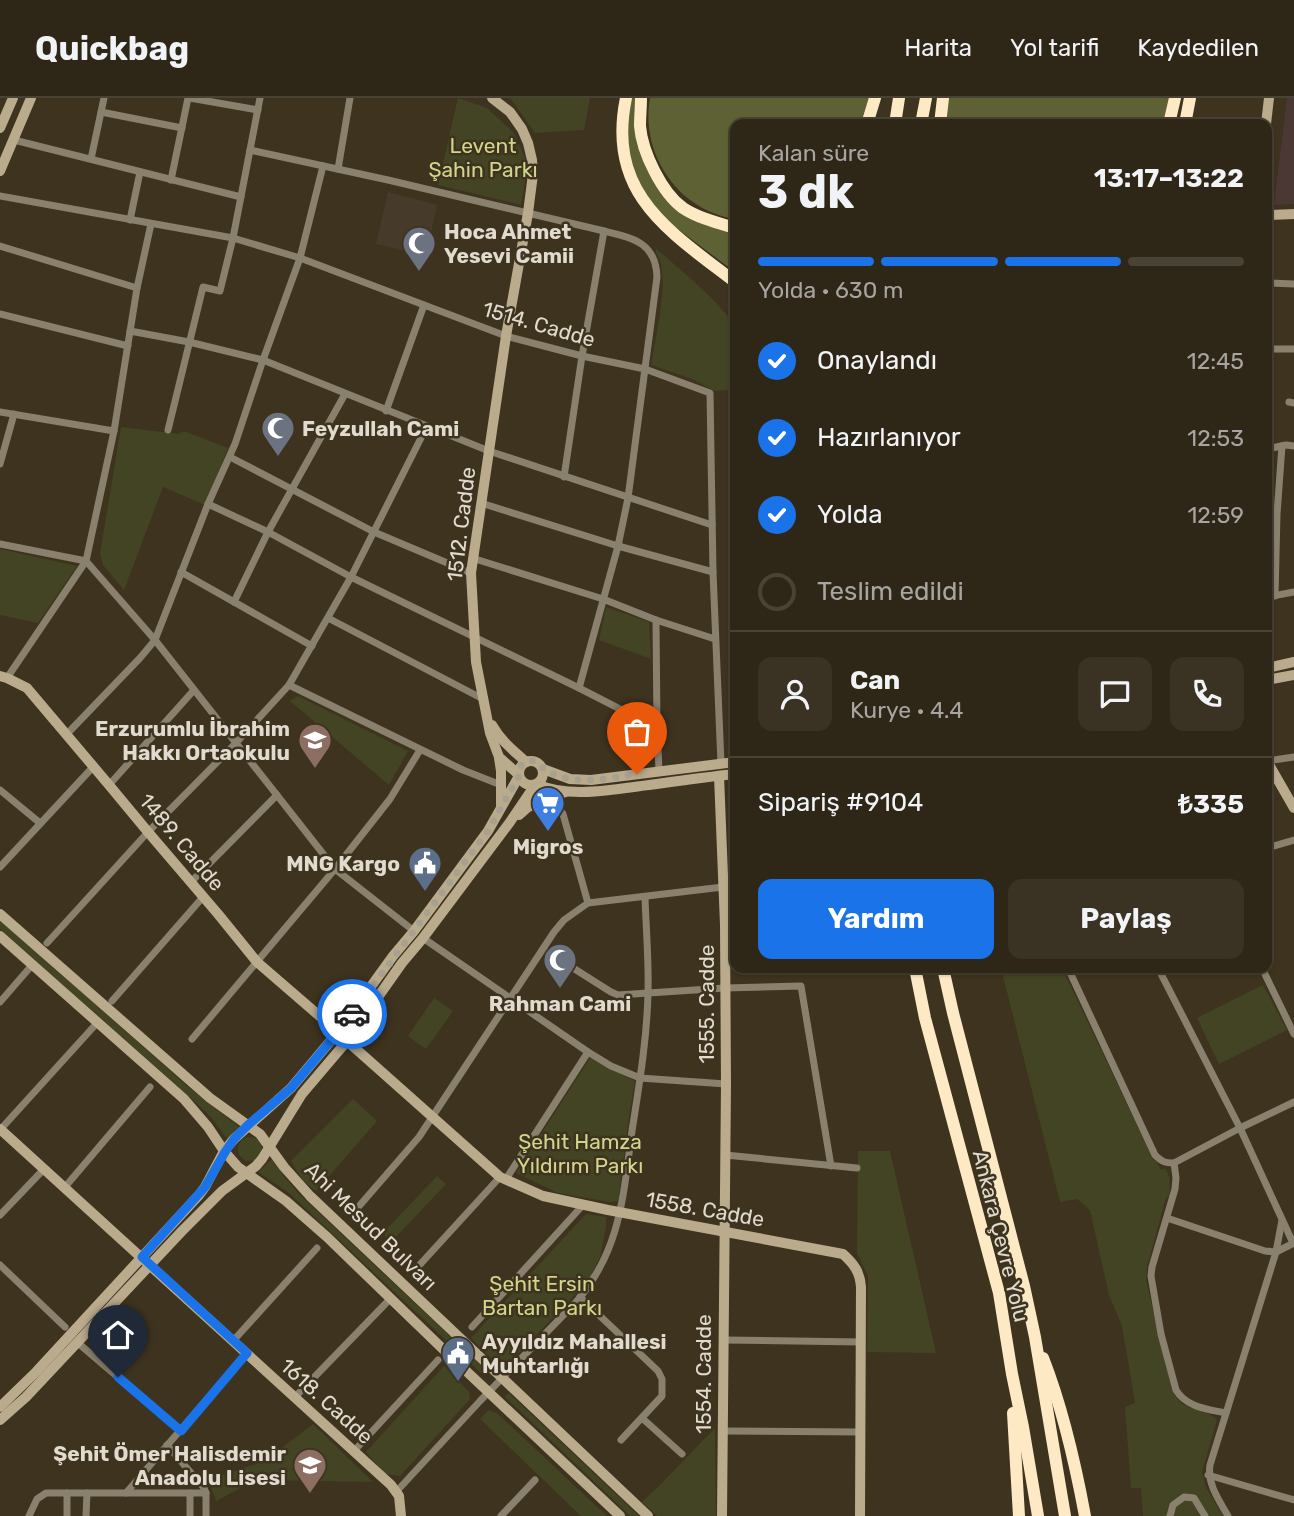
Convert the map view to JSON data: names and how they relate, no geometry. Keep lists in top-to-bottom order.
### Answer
{
  "streets": {
    "highway": ["Ankara Çevre Yolu"],
    "main road": [
      "1512. Cadde",
      "1489. Cadde",
      "1555. Cadde",
      "1558. Cadde",
      "Ahi Mesud Bulvarı",
      "1554. Cadde",
      "1618. Cadde"
    ],
    "street": ["1514. Cadde"]
  },
  "crossings": [
    ["1514. Cadde", "1512. Cadde"],
    ["1555. Cadde", "1558. Cadde"],
    ["1555. Cadde", "1554. Cadde"],
    ["1558. Cadde", "1554. Cadde"]
  ],
  "parks": ["Levent Şahin Parkı", "Şehit Hamza Yıldırım Parkı", "Şehit Ersin Bartan Parkı"],
  "places": {
    "mosque": ["Hoca Ahmet Yesevi Camii", "Feyzullah Cami", "Rahman Cami"],
    "school or university": ["Erzurumlu İbrahim Hakkı Ortaokulu", "Şehit Ömer Halisdemir Anadolu Lisesi"],
    "supermarket": ["Migros"],
    "public building": ["MNG Kargo", "Ayyıldız Mahallesi Muhtarlığı"]
  },
  "page": {
    "header": "Quickbag",
    "nav": ["Harita", "Yol tarifi", "Kaydedilen"],
    "heading": ["3 dk", "Kalan süre", "13:17–13:22"],
    "panel": [
      "Can",
      "Kurye · 4.4",
      "Sipariş #9104",
      "₺335"
    ],
    "bar": "Yolda · 630 m",
    "list": [
      ["Onaylandı", "12:45"],
      ["Hazırlanıyor", "12:53"],
      ["Yolda", "12:59"],
      "Teslim edildi"
    ],
    "buttons": ["Yardım", "Paylaş"]
  }
}
